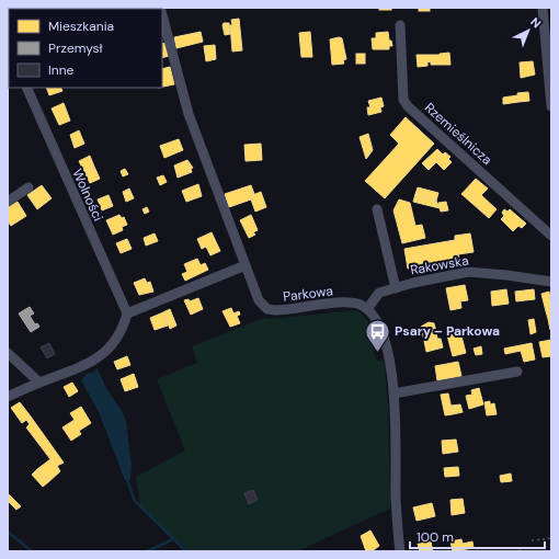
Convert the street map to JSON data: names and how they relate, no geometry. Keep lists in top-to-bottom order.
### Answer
{
  "streets": {
    "street": [
      "Rzemieślnicza",
      "Wolności",
      "Rakowska",
      "Parkowa"
    ]
  },
  "crossings": [
    ["Rakowska", "Parkowa"]
  ],
  "places": {
    "bus stop": ["Psary – Parkowa"]
  },
  "legend": ["Mieszkania", "Przemysł", "Inne"],
  "scale_bar": "100 m",
  "north": "top right"
}
